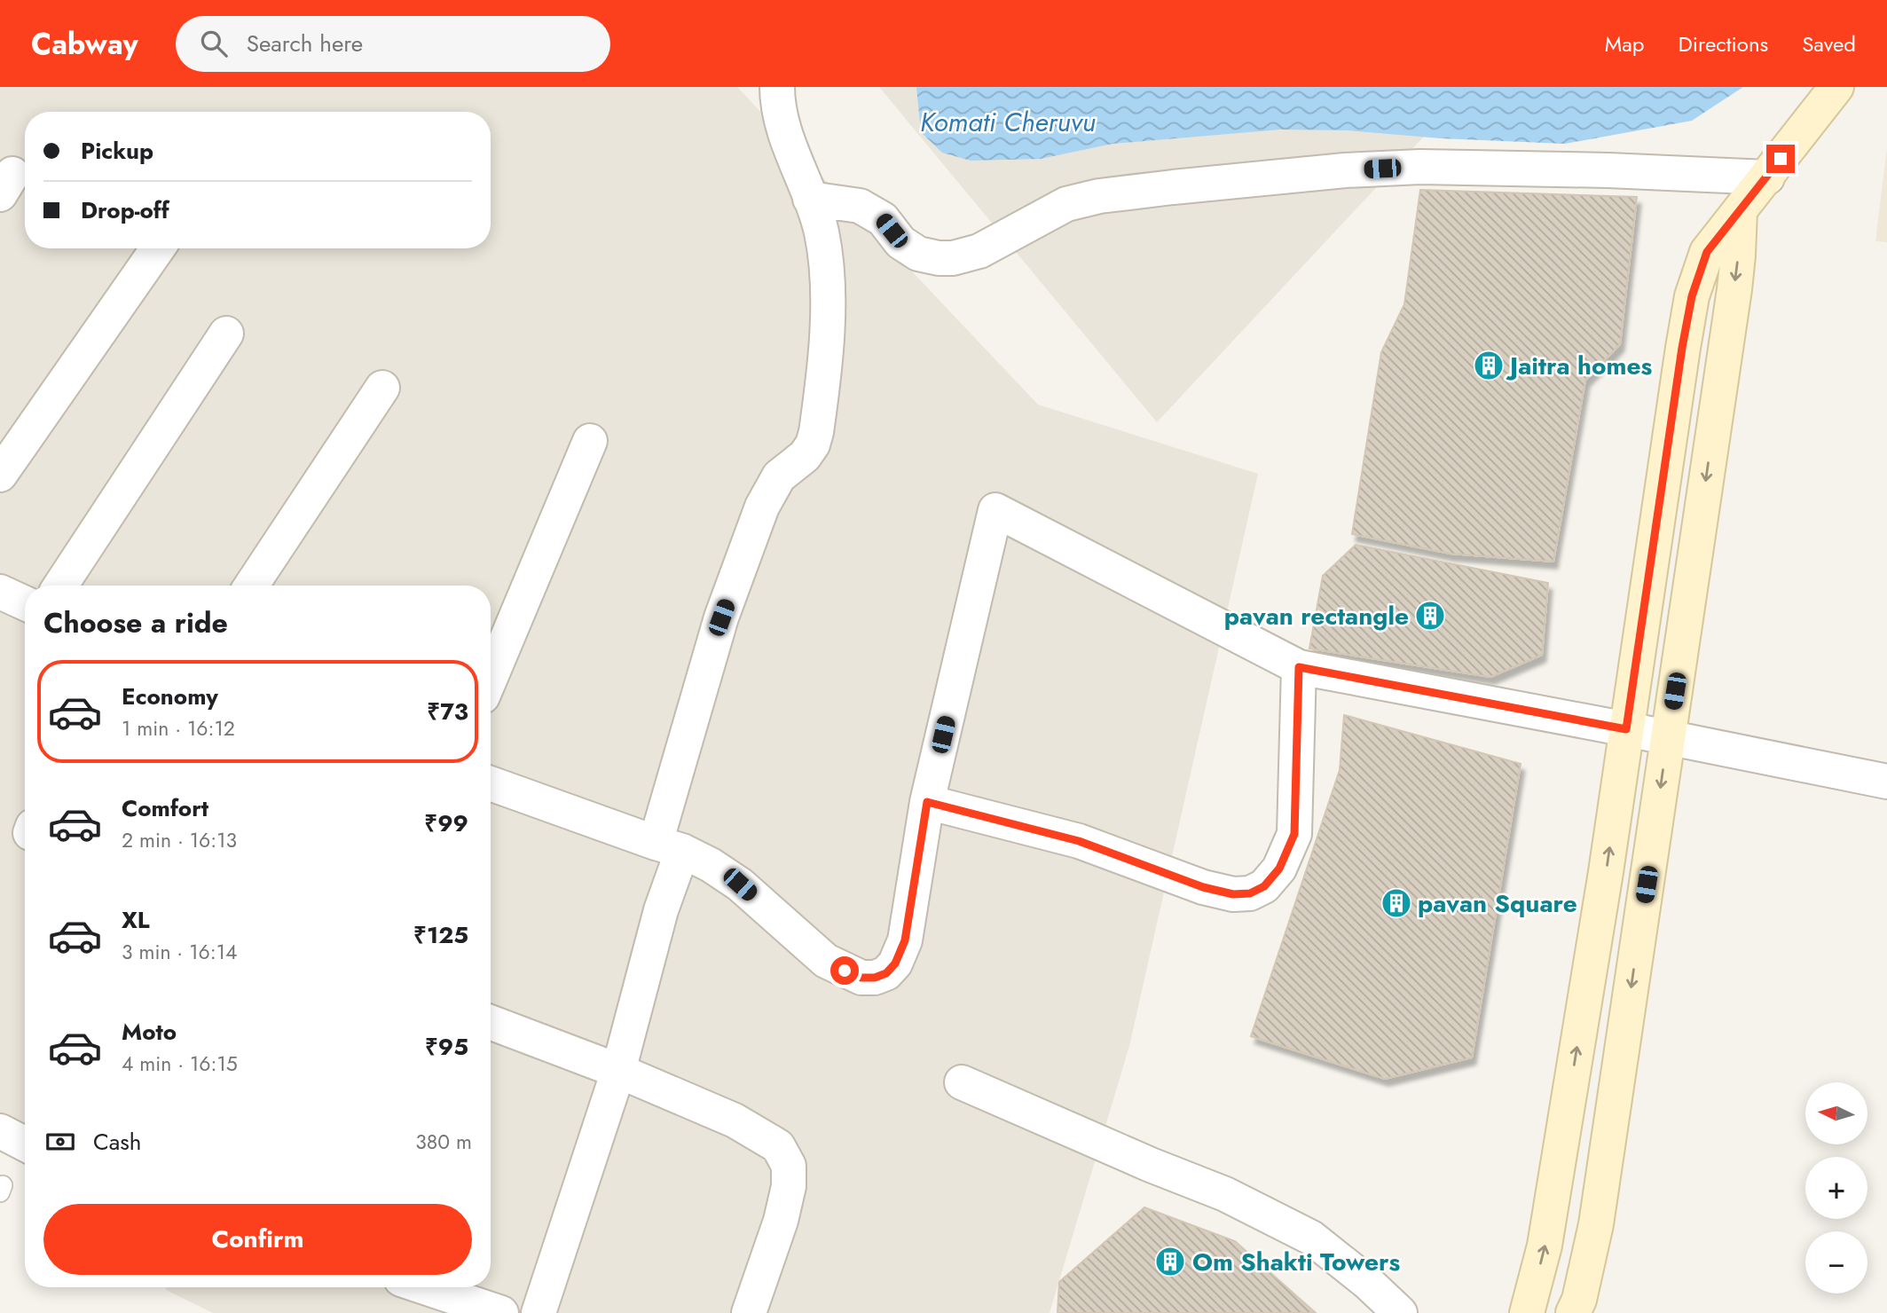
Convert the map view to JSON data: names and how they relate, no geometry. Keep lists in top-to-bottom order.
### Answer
{
  "water": ["Komati Cheruvu"],
  "places": {
    "building": [
      "Jaitra homes",
      "pavan rectangle",
      "pavan Square",
      "Om Shakti Towers"
    ]
  },
  "north": "left",
  "page": {
    "header": "Cabway",
    "search": "Search here",
    "nav": ["Map", "Directions", "Saved"],
    "banner": ["Pickup", "Drop-off"],
    "heading": "Choose a ride",
    "list": [
      {
        "name": "Economy",
        "note": "1 min · 16:12",
        "value": "₹73"
      },
      {
        "name": "Comfort",
        "note": "2 min · 16:13",
        "value": "₹99"
      },
      {
        "name": "XL",
        "note": "3 min · 16:14",
        "value": "₹125"
      },
      {
        "name": "Moto",
        "note": "4 min · 16:15",
        "value": "₹95"
      }
    ],
    "map_buttons": ["+", "−"],
    "pay": ["Cash", "380 m"],
    "buttons": "Confirm"
  }
}
